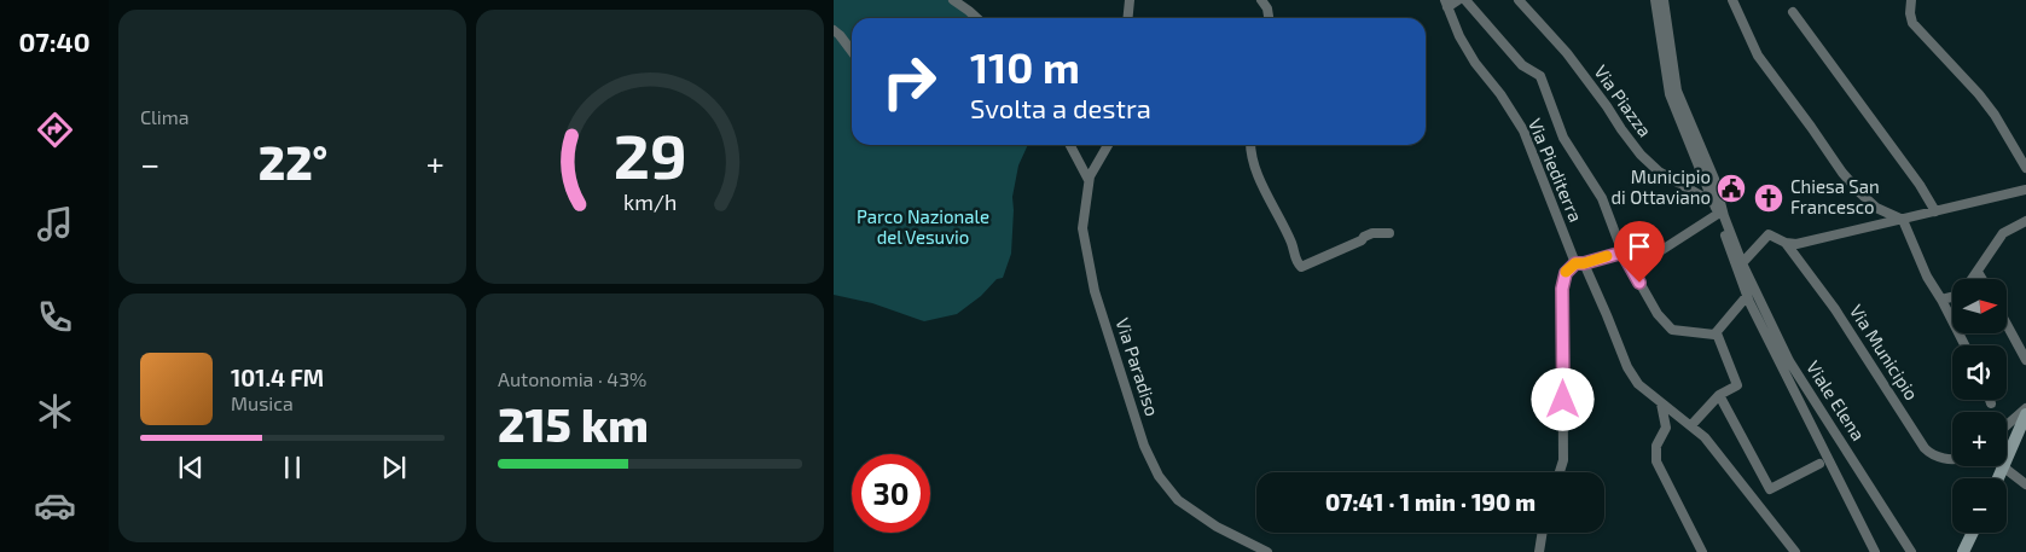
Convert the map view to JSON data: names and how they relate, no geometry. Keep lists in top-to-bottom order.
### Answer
{
  "streets": {
    "street": [
      "Via Piazza",
      "Via Piediterra",
      "Via Municipio",
      "Via Paradiso",
      "Viale Elena"
    ]
  },
  "parks": ["Parco Nazionale del Vesuvio"],
  "places": {
    "public building": ["Municipio di Ottaviano"],
    "church": ["Chiesa San Francesco"]
  },
  "north": "right",
  "page": {
    "tabs": "07:40",
    "tile": [
      "Clima",
      ["Autonomia · 43%", "215 km"]
    ],
    "turn": ["110 m", "Svolta a destra"],
    "heat": ["−", "22°", "+"],
    "map_buttons": ["+", "−"],
    "song": ["101.4 FM", "Musica"],
    "limit": "30",
    "trip": "07:41 · 1 min · 190 m",
    "gauge": ["29", "km/h"]
  }
}
